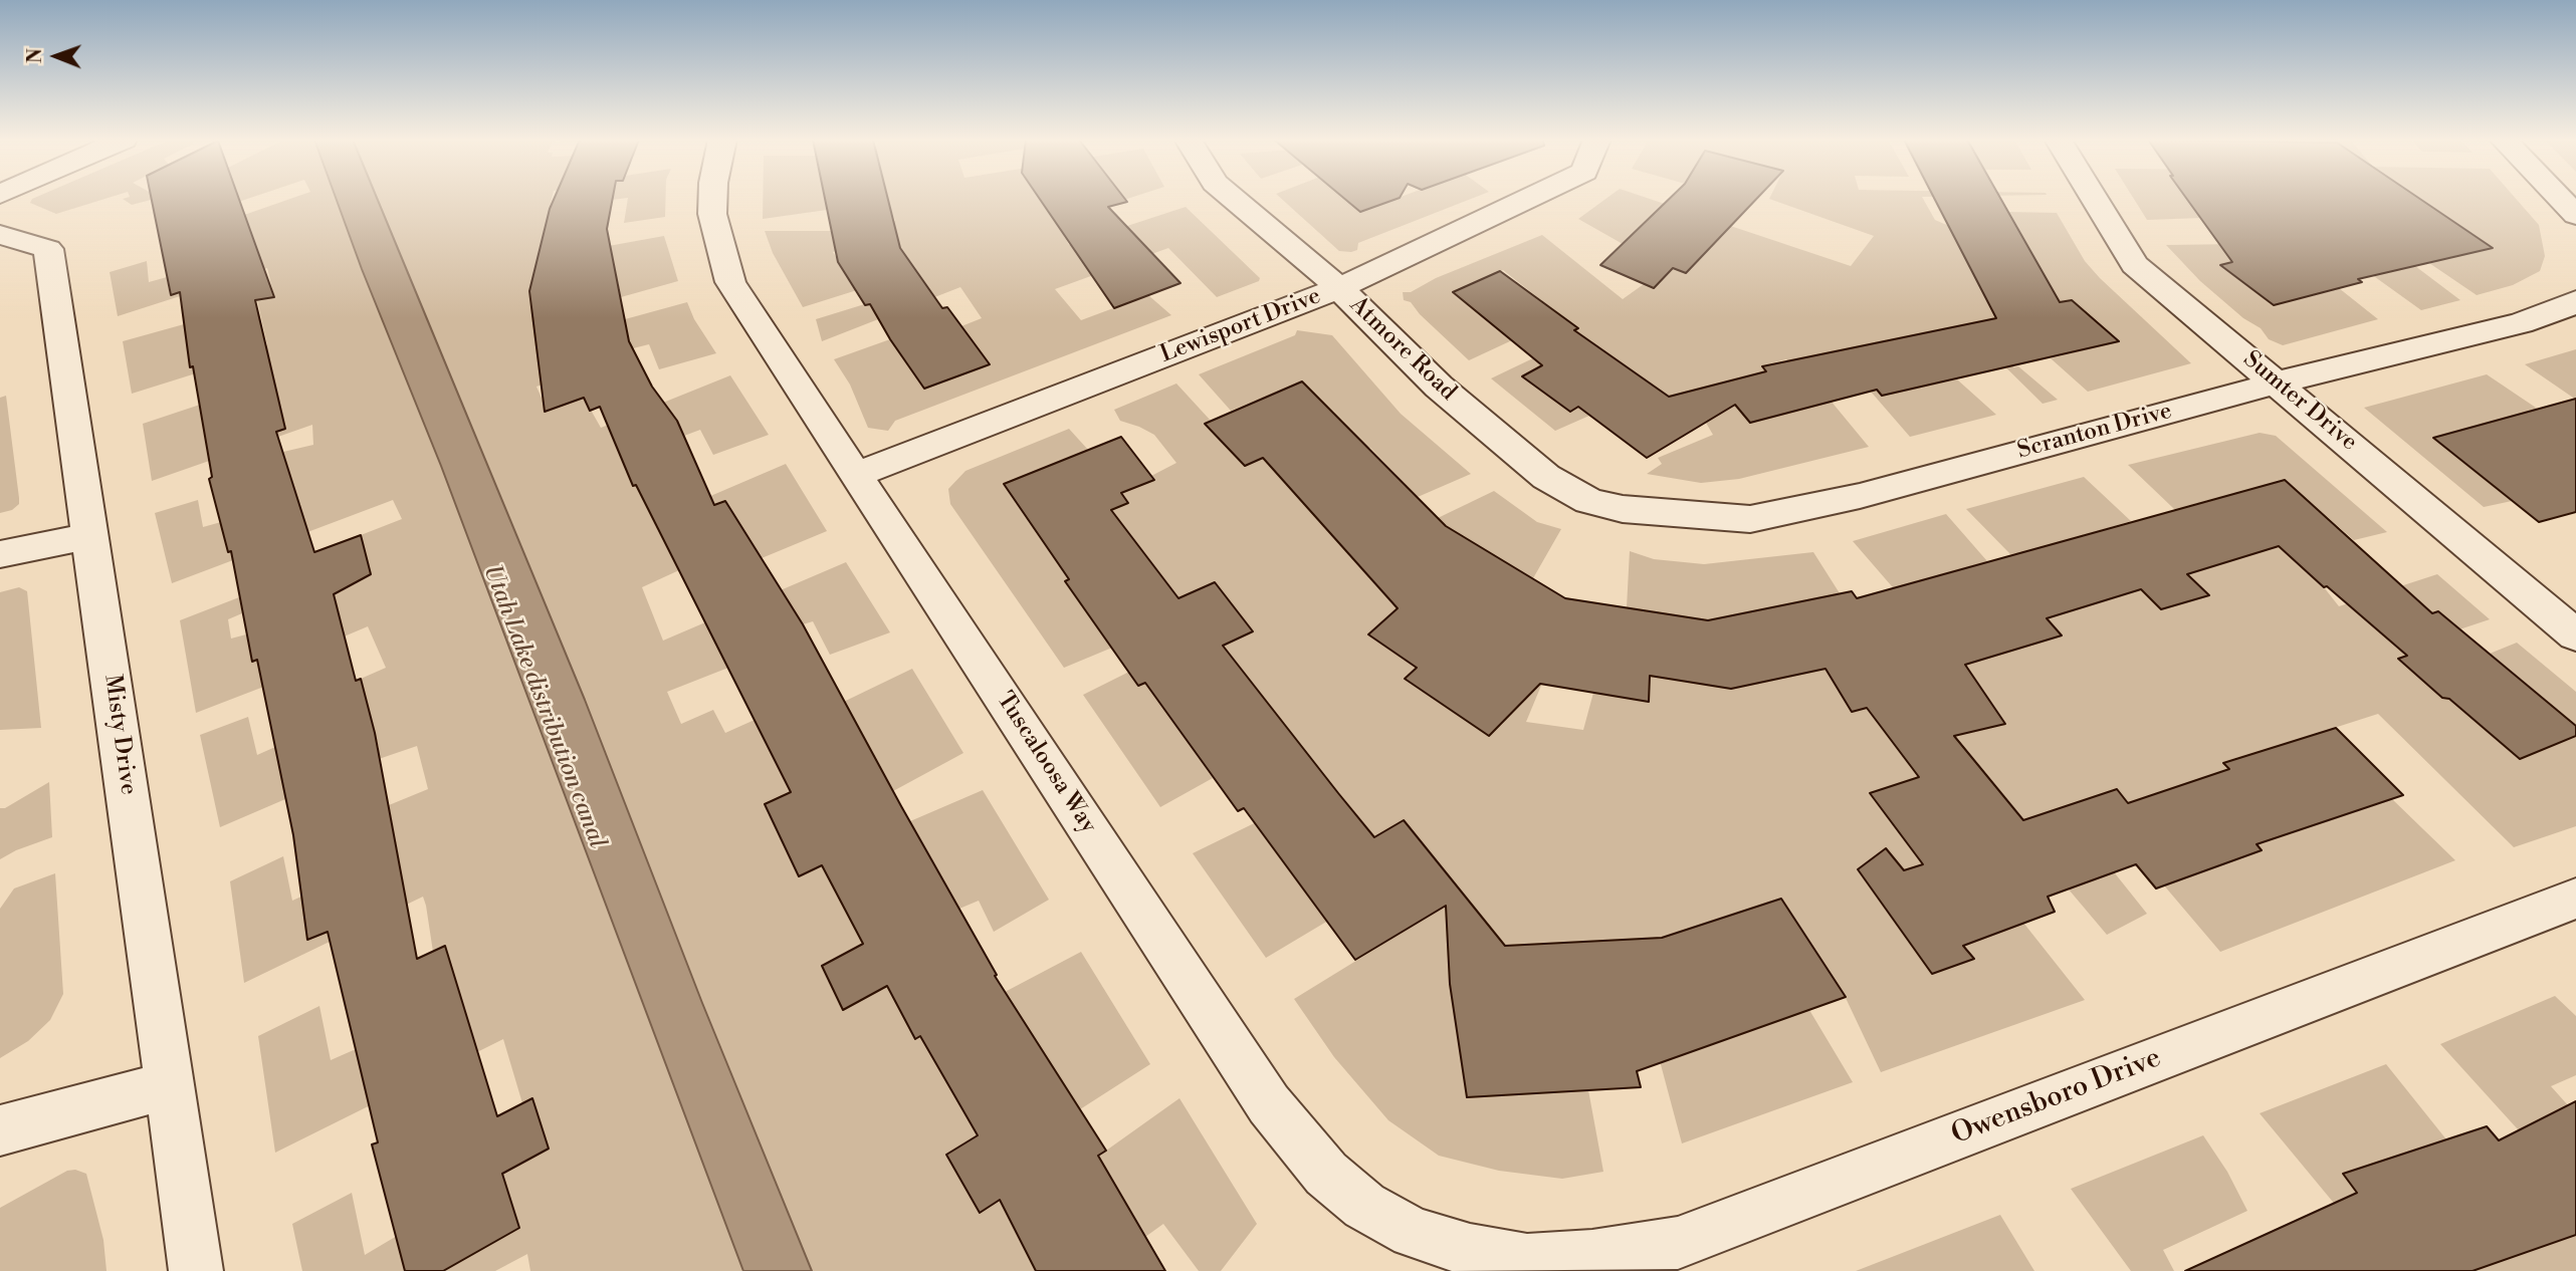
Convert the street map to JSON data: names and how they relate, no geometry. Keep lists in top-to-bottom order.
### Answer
{
  "streets": {
    "street": [
      "Lewisport Drive",
      "Atmore Road",
      "Sumter Drive",
      "Scranton Drive",
      "Misty Drive",
      "Tuscaloosa Way",
      "Owensboro Drive"
    ]
  },
  "crossings": [
    ["Lewisport Drive", "Atmore Road"],
    ["Lewisport Drive", "Tuscaloosa Way"],
    ["Atmore Road", "Scranton Drive"],
    ["Sumter Drive", "Scranton Drive"],
    ["Tuscaloosa Way", "Owensboro Drive"]
  ],
  "water": ["Utah Lake distribution canal"],
  "north": "left"
}
